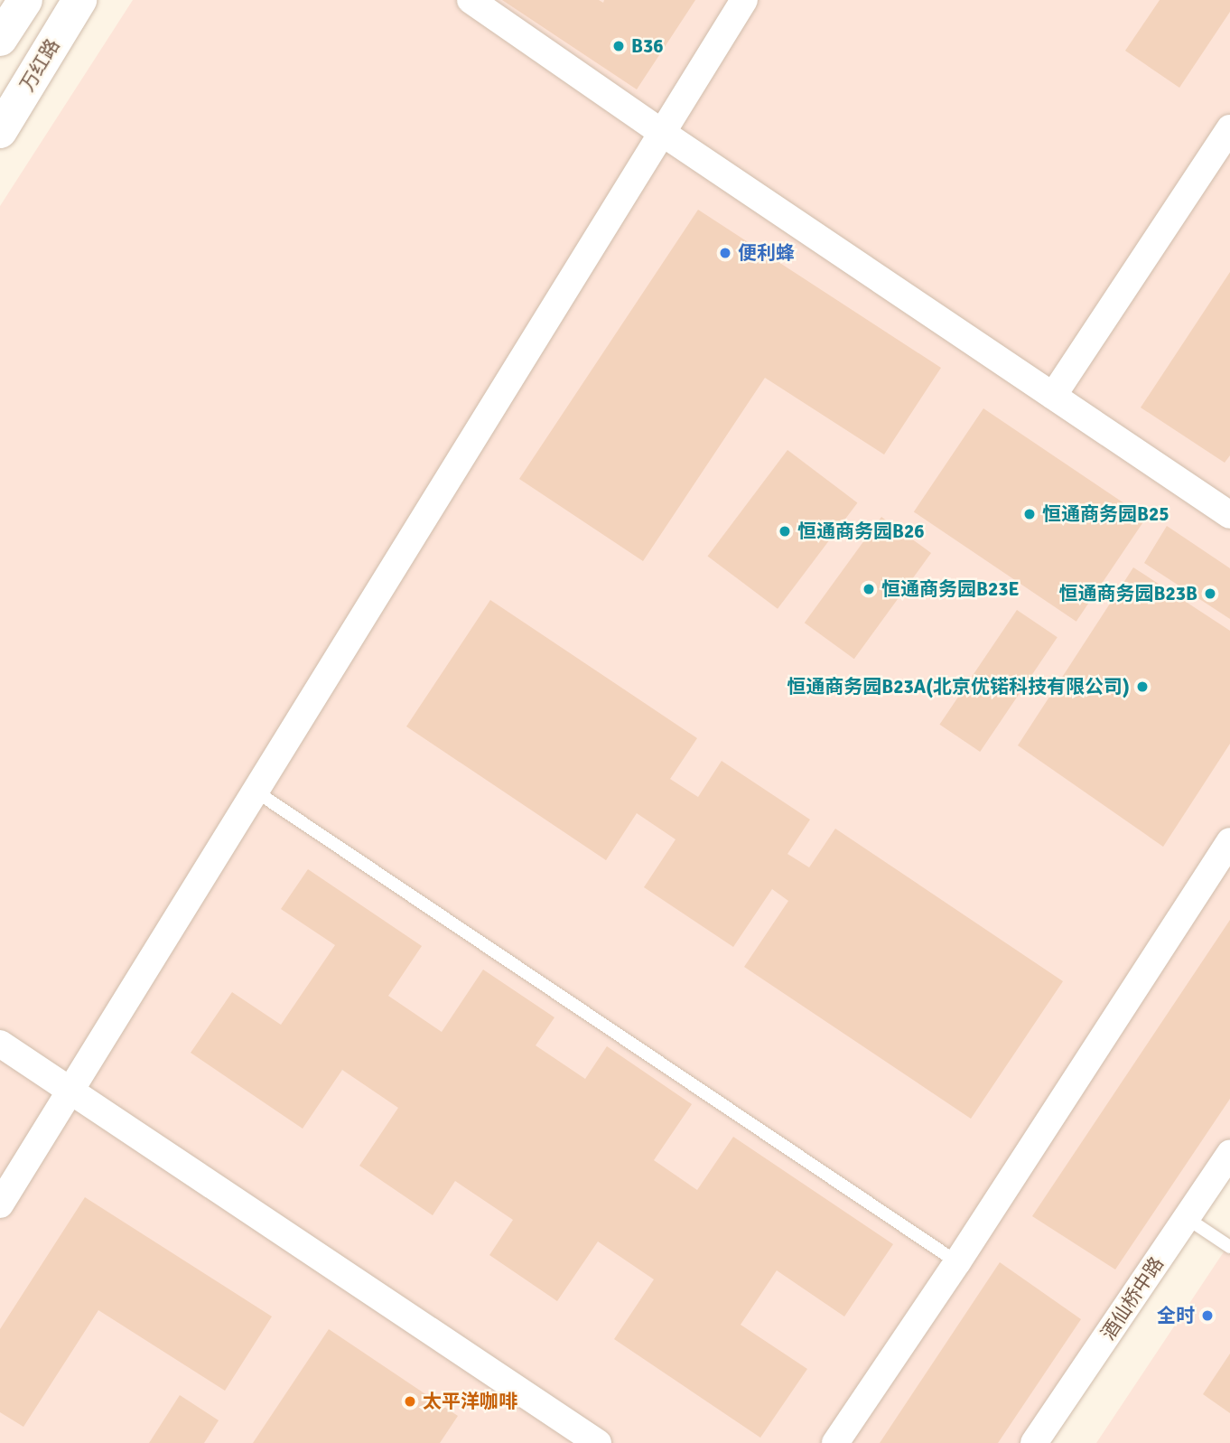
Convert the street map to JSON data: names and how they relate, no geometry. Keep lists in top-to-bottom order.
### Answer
{
  "streets": {
    "street": ["万红路", "酒仙桥中路"]
  },
  "places": [
    "B36",
    "便利蜂",
    "恒通商务园B25",
    "恒通商务园B26",
    "恒通商务园B23E",
    "恒通商务园B23B",
    "恒通商务园B23A(北京优锘科技有限公司)",
    "全时",
    "太平洋咖啡"
  ]
}
